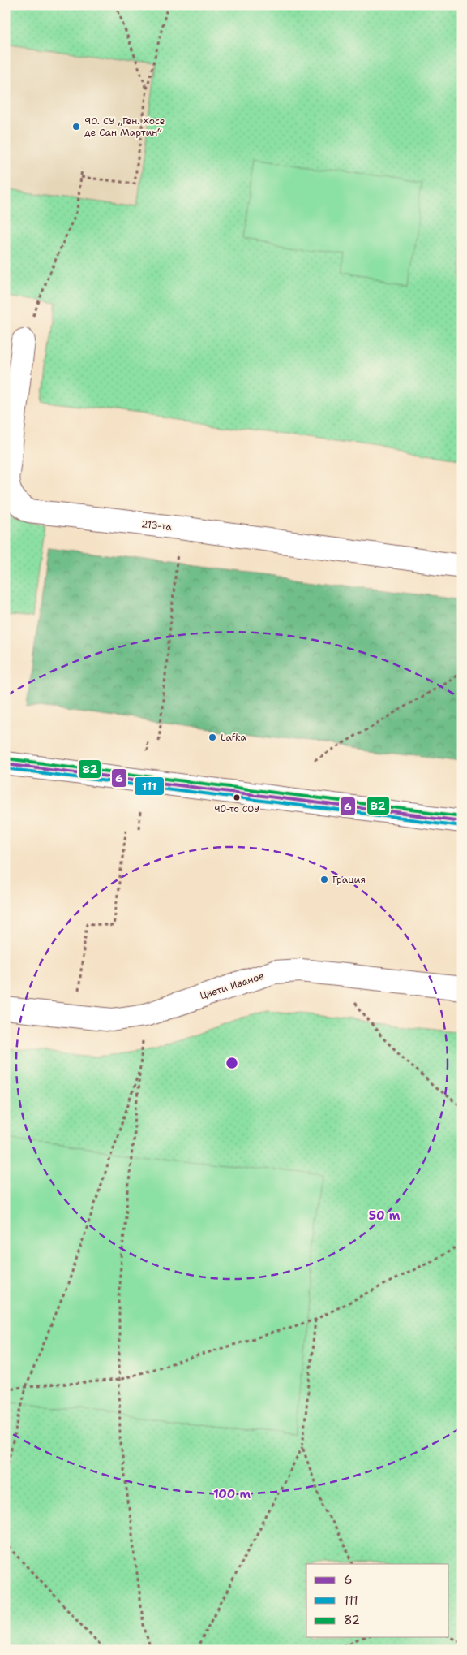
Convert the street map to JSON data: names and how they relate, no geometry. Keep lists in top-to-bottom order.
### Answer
{
  "streets": {
    "street": ["213-та", "Цвети Иванов"]
  },
  "places": [
    "90. СУ „Ген. Хосе де Сан Мартин“",
    "Lafka",
    "90-то СОУ",
    "Грация"
  ],
  "lines": ["transit line 82", "transit line 6", "transit line 111"],
  "legend": ["6", "111", "82"],
  "rings": ["50 m", "100 m"]
}
